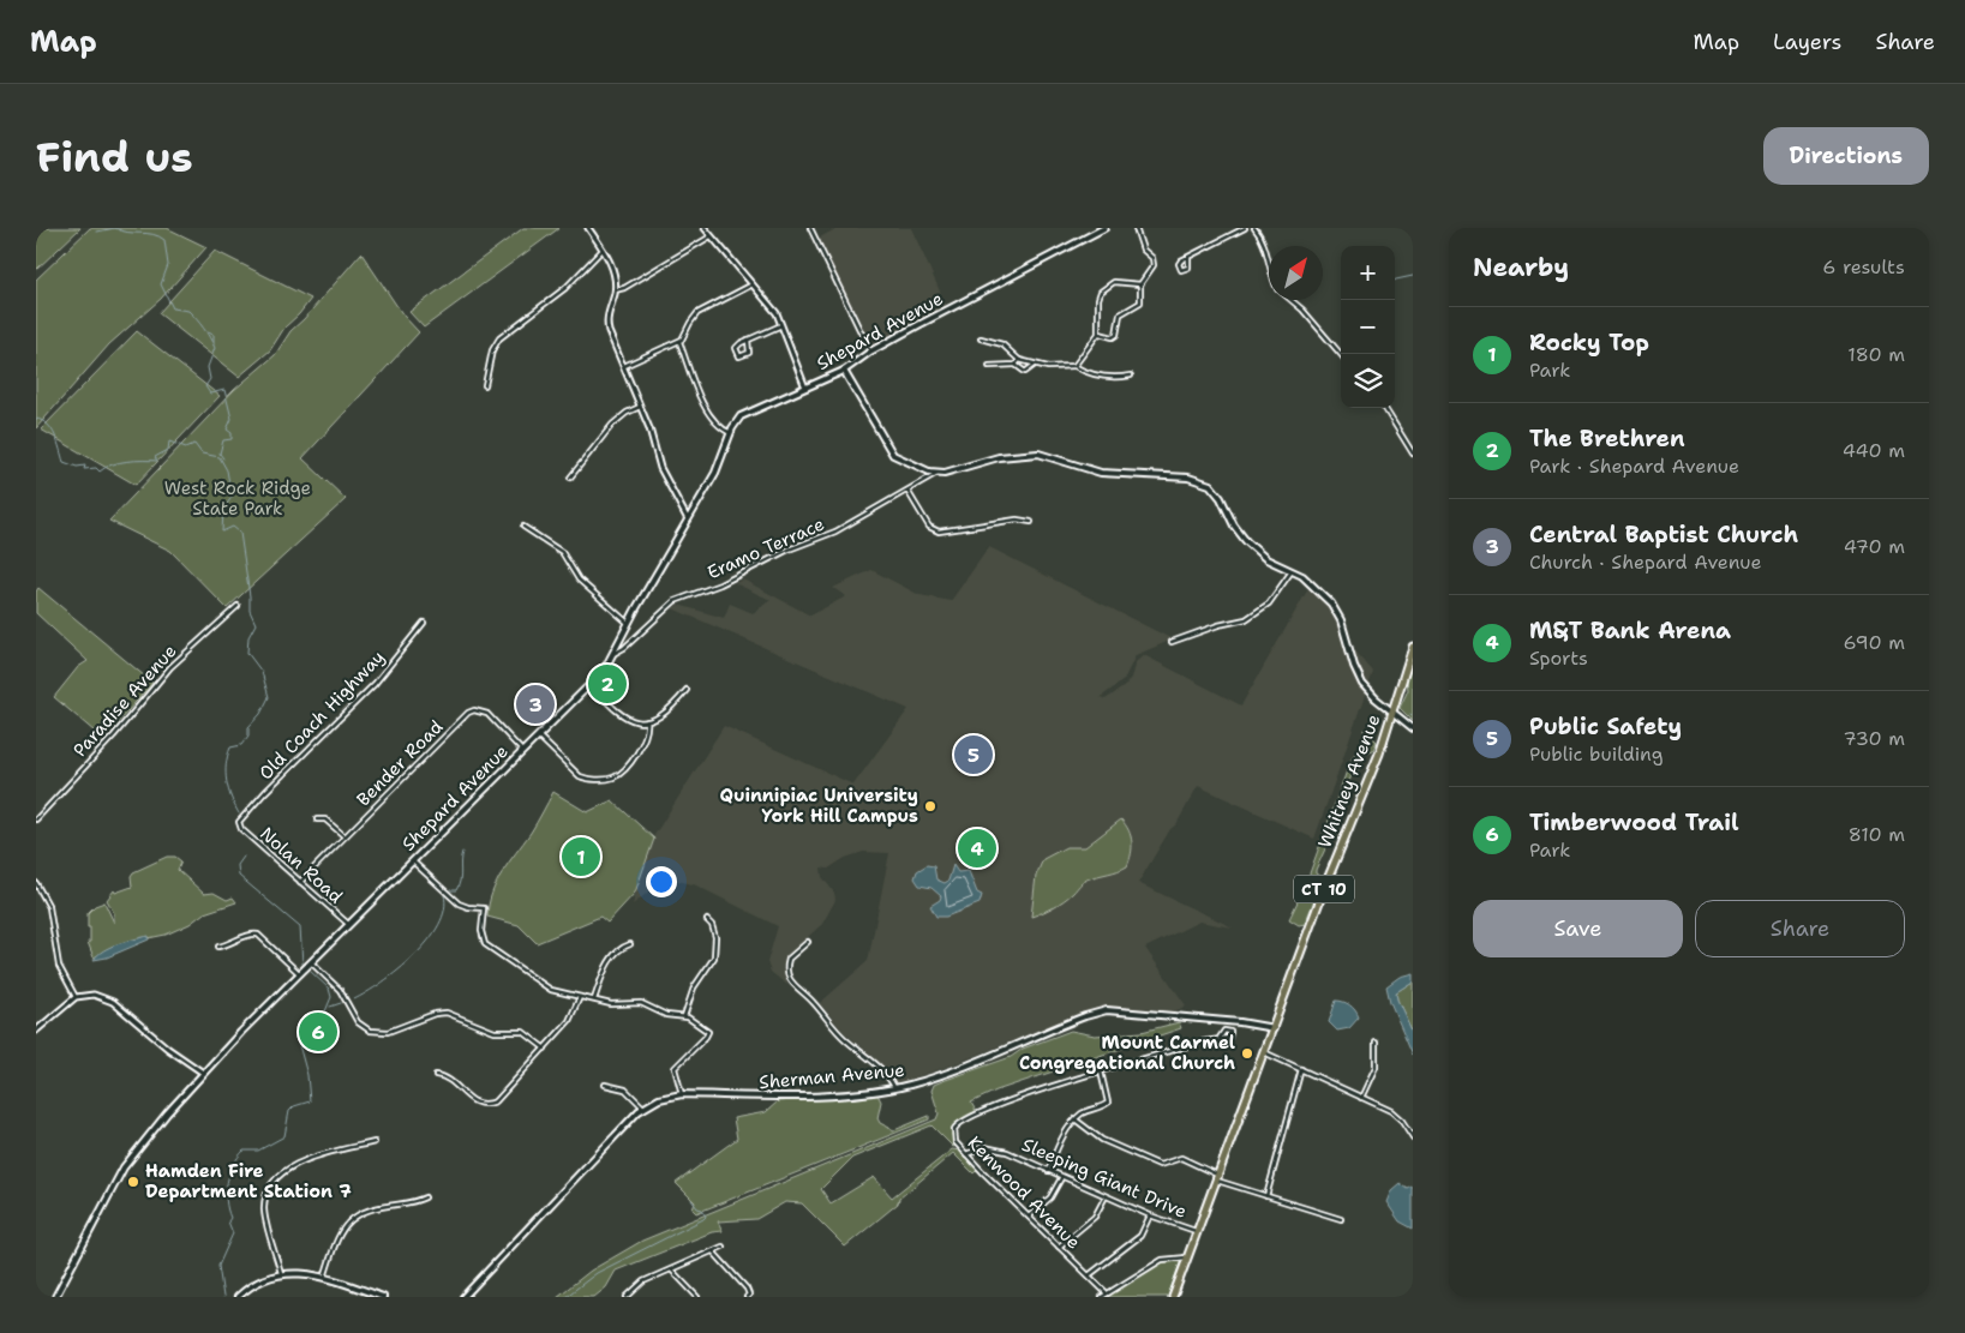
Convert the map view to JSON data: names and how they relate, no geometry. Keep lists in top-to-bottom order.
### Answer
{
  "streets": {
    "highway": ["Whitney Avenue", "CT 10"],
    "main road": ["Shepard Avenue", "Sherman Avenue"],
    "street": [
      "Eramo Terrace",
      "Paradise Avenue",
      "Old Coach Highway",
      "Bender Road",
      "Nolan Road",
      "Sleeping Giant Drive",
      "Kenwood Avenue"
    ]
  },
  "crossings": [
    ["Shepard Avenue", "Eramo Terrace"],
    ["Shepard Avenue", "Bender Road"],
    ["Shepard Avenue", "Nolan Road"],
    ["Old Coach Highway", "Nolan Road"],
    ["Bender Road", "Nolan Road"],
    ["Whitney Avenue", "Sherman Avenue"],
    ["Whitney Avenue", "Sleeping Giant Drive"],
    ["Sleeping Giant Drive", "Kenwood Avenue"]
  ],
  "parks": ["West Rock Ridge State Park"],
  "places": ["Quinnipiac University York Hill Campus", "Mount Carmel Congregational Church", "Hamden Fire Department Station 7"],
  "north": "top right",
  "page": {
    "header": "Map",
    "nav": ["Map", "Layers", "Share"],
    "buttons": [
      "Directions",
      ["Save", "Share"]
    ],
    "title": "Find us",
    "heading": ["Nearby", "6 results"],
    "map_buttons": ["+", "−"],
    "list": [
      {
        "mark": "1",
        "name": "Rocky Top",
        "note": "Park",
        "value": "180 m"
      },
      {
        "mark": "2",
        "name": "The Brethren",
        "note": "Park · Shepard Avenue",
        "value": "440 m"
      },
      {
        "mark": "3",
        "name": "Central Baptist Church",
        "note": "Church · Shepard Avenue",
        "value": "470 m"
      },
      {
        "mark": "4",
        "name": "M&T Bank Arena",
        "note": "Sports",
        "value": "690 m"
      },
      {
        "mark": "5",
        "name": "Public Safety",
        "note": "Public building",
        "value": "730 m"
      },
      {
        "mark": "6",
        "name": "Timberwood Trail",
        "note": "Park",
        "value": "810 m"
      }
    ],
    "pins": [
      "2",
      "3",
      "5",
      "4",
      "1",
      "6"
    ]
  }
}
